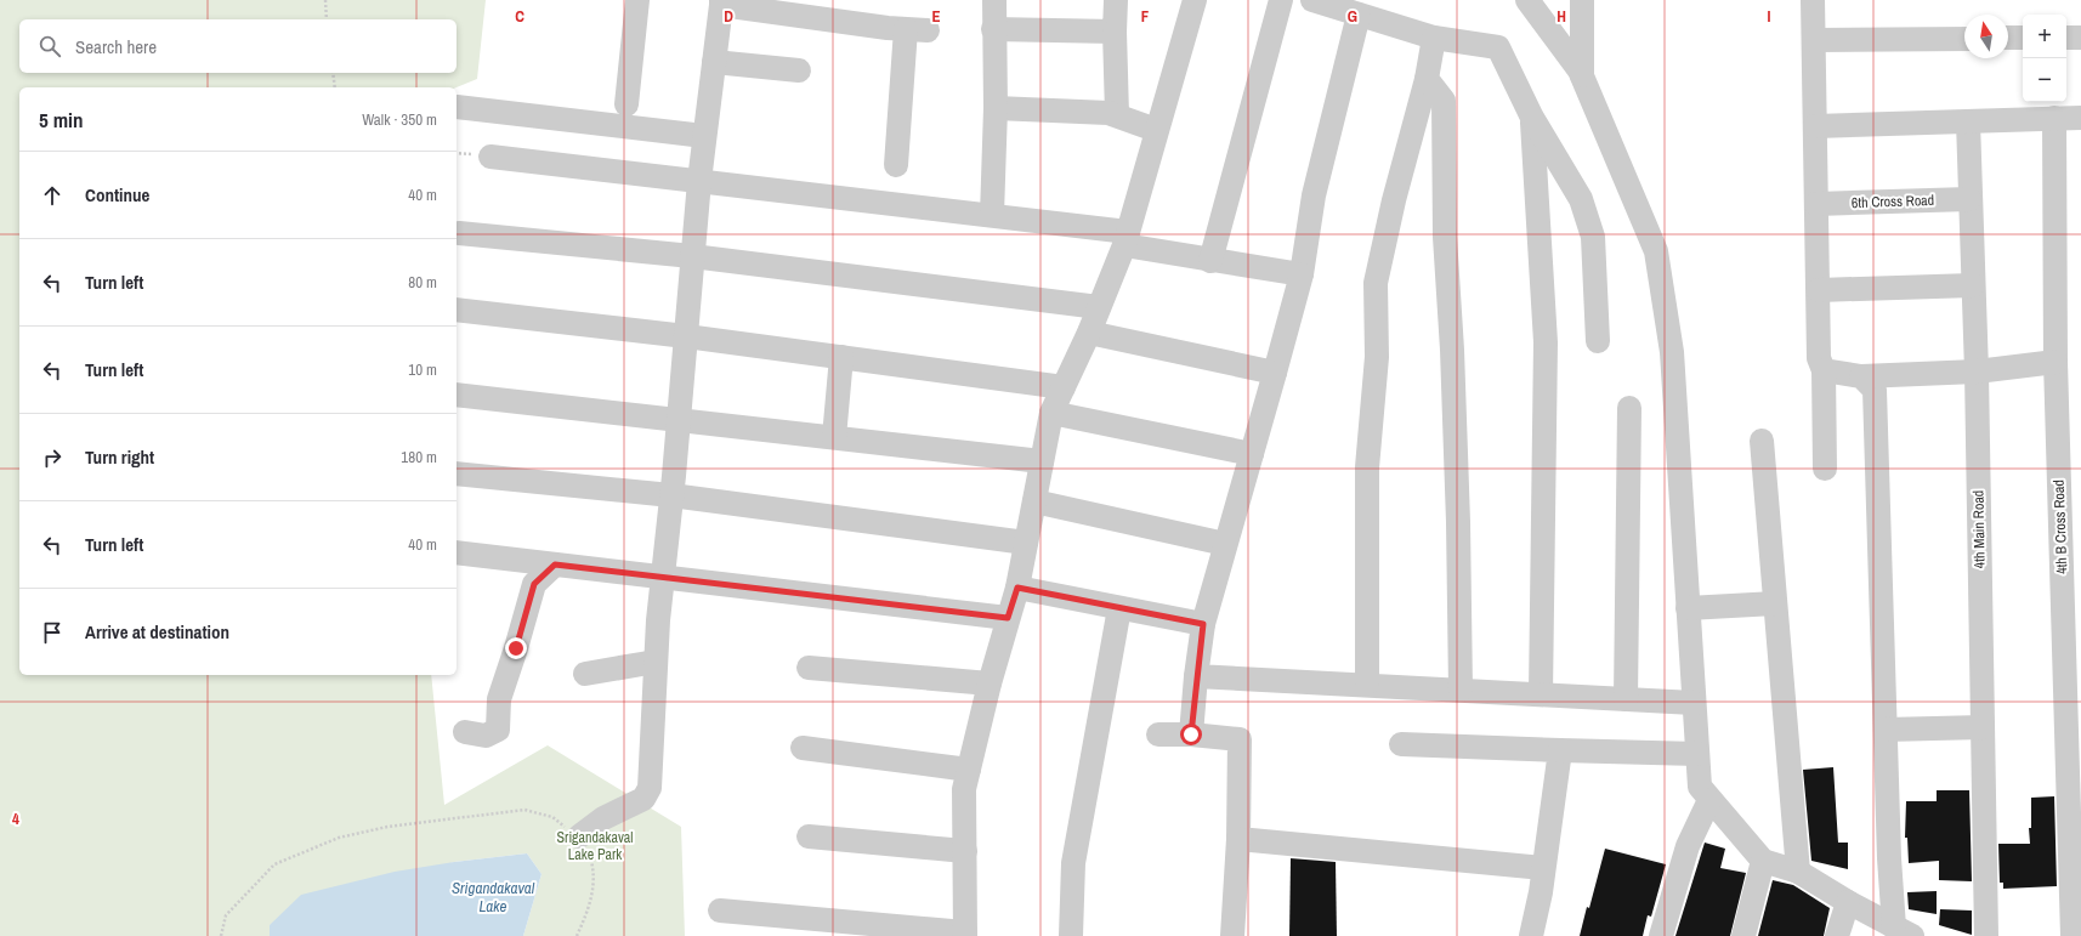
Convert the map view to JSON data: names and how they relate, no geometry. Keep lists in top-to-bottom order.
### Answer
{
  "streets": {
    "street": ["6th Cross Road", "4th B Cross Road", "4th Main Road"]
  },
  "crossings": [
    ["6th Cross Road", "4th Main Road"]
  ],
  "water": ["Srigandakaval Lake"],
  "parks": ["Srigandakaval Lake Park"],
  "north": "top",
  "page": {
    "map_buttons": ["+", "−"],
    "search": "Search here",
    "heading": ["5 min", "Walk · 350 m"],
    "list": [
      ["Continue", "40 m"],
      ["Turn left", "80 m"],
      ["Turn left", "10 m"],
      ["Turn right", "180 m"],
      ["Turn left", "40 m"],
      "Arrive at destination"
    ]
  },
  "grid": {
    "columns": [
      "C",
      "D",
      "E",
      "F",
      "G",
      "H",
      "I"
    ],
    "rows": ["4"]
  }
}
